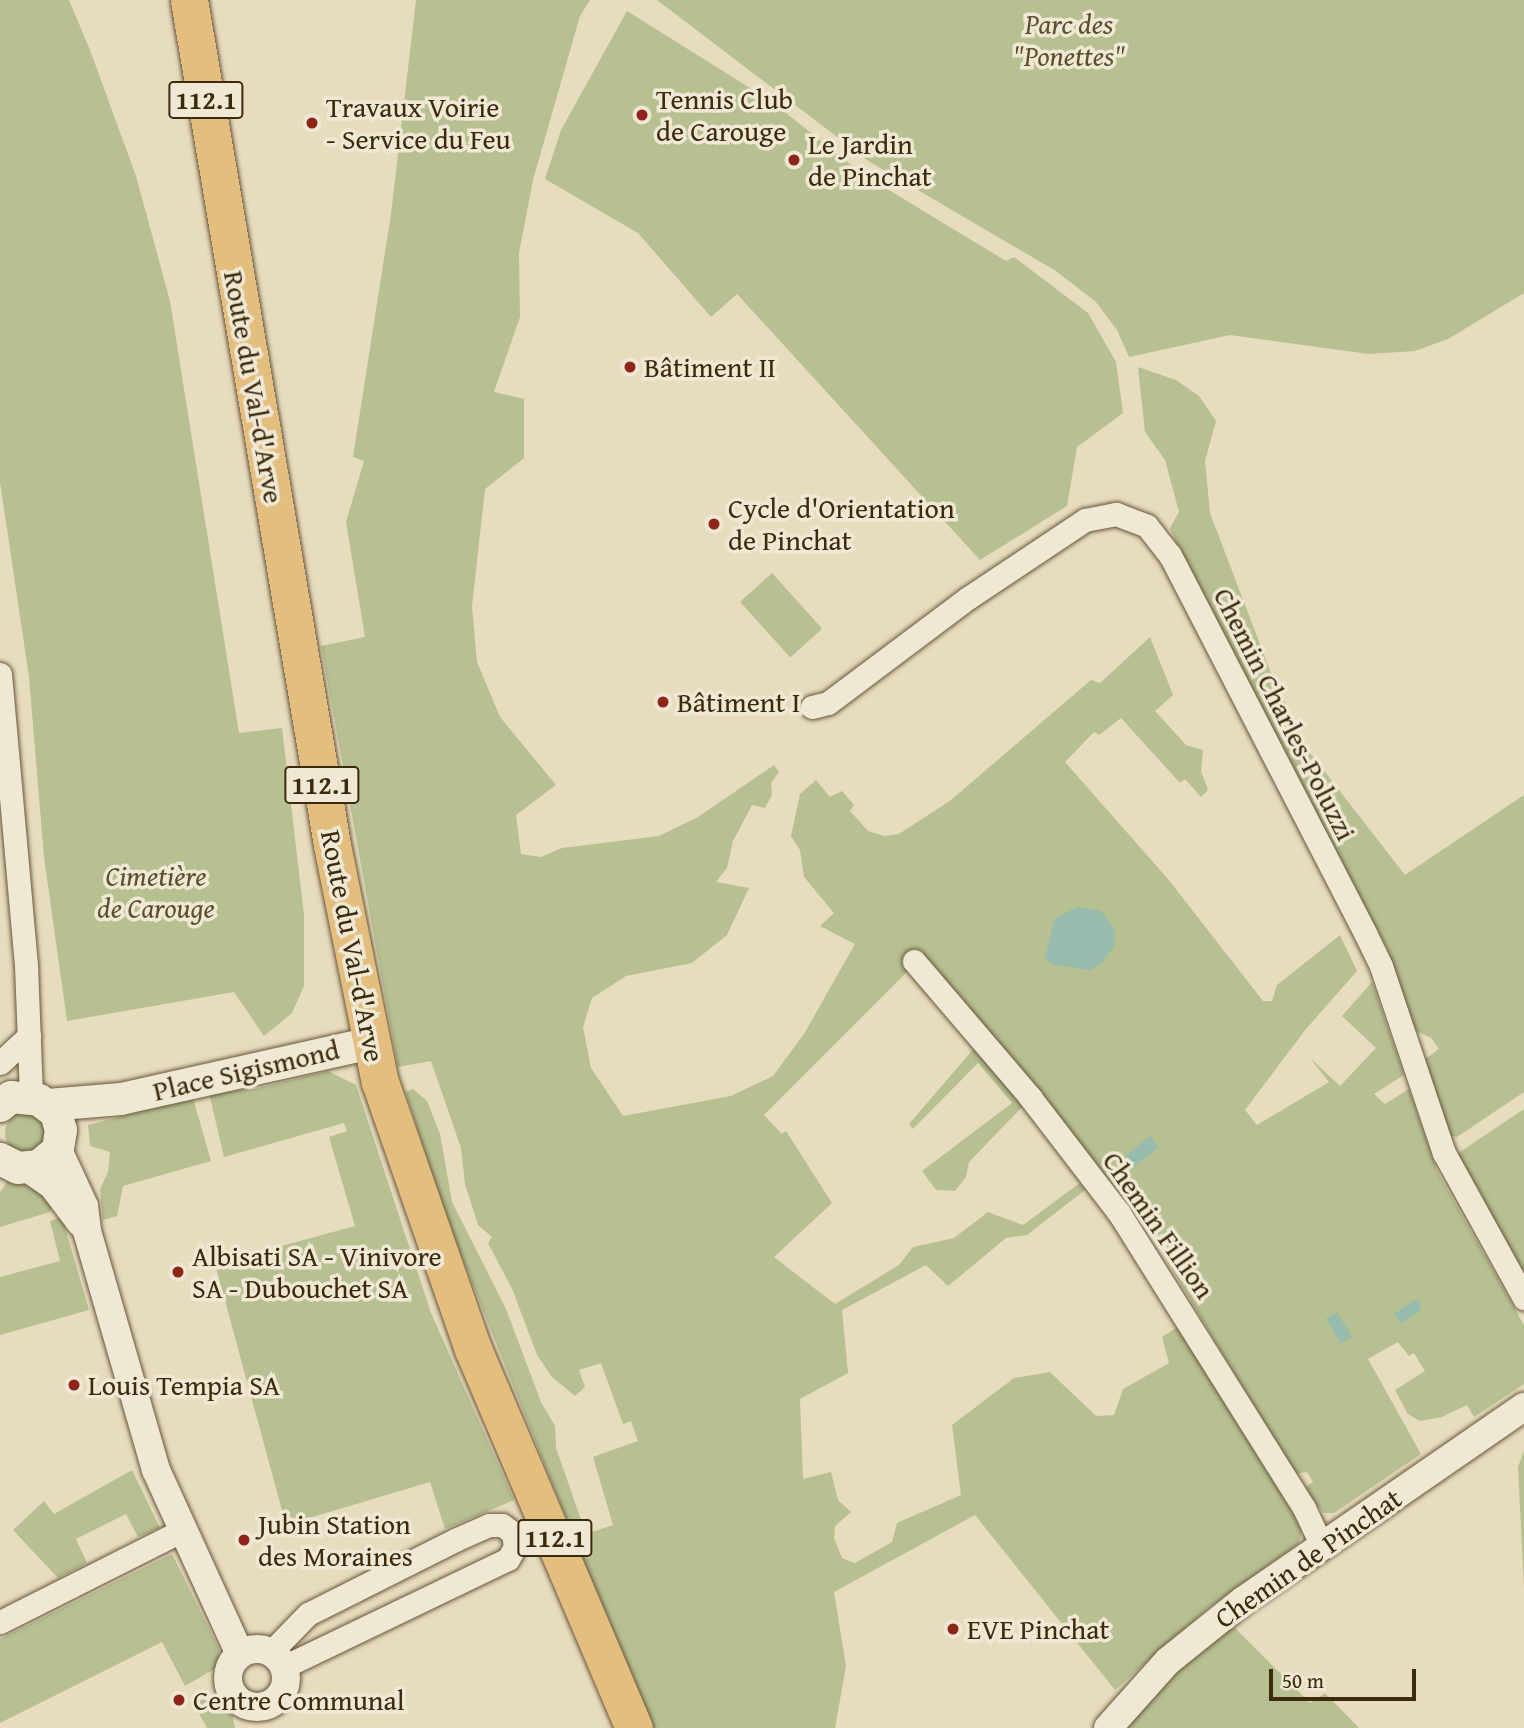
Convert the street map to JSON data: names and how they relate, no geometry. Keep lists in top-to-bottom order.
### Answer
{
  "streets": {
    "main road": ["112.1", "Route du Val-d'Arve", "Place Sigismond"],
    "street": ["Chemin Charles-Poluzzi", "Chemin Fillion", "Chemin de Pinchat"]
  },
  "crossings": [
    ["Route du Val-d'Arve", "Place Sigismond"],
    ["Chemin Fillion", "Chemin de Pinchat"]
  ],
  "parks": ["Parc des \"Ponettes\"", "Cimetière de Carouge"],
  "places": [
    "Tennis Club de Carouge",
    "Travaux Voirie - Service du Feu",
    "Le Jardin de Pinchat",
    "Bâtiment II",
    "Cycle d'Orientation de Pinchat",
    "Bâtiment I",
    "Albisati SA - Vinivore SA - Dubouchet SA",
    "Louis Tempia SA",
    "Jubin Station des Moraines",
    "EVE Pinchat",
    "Centre Communal"
  ],
  "scale_bar": "50 m"
}
